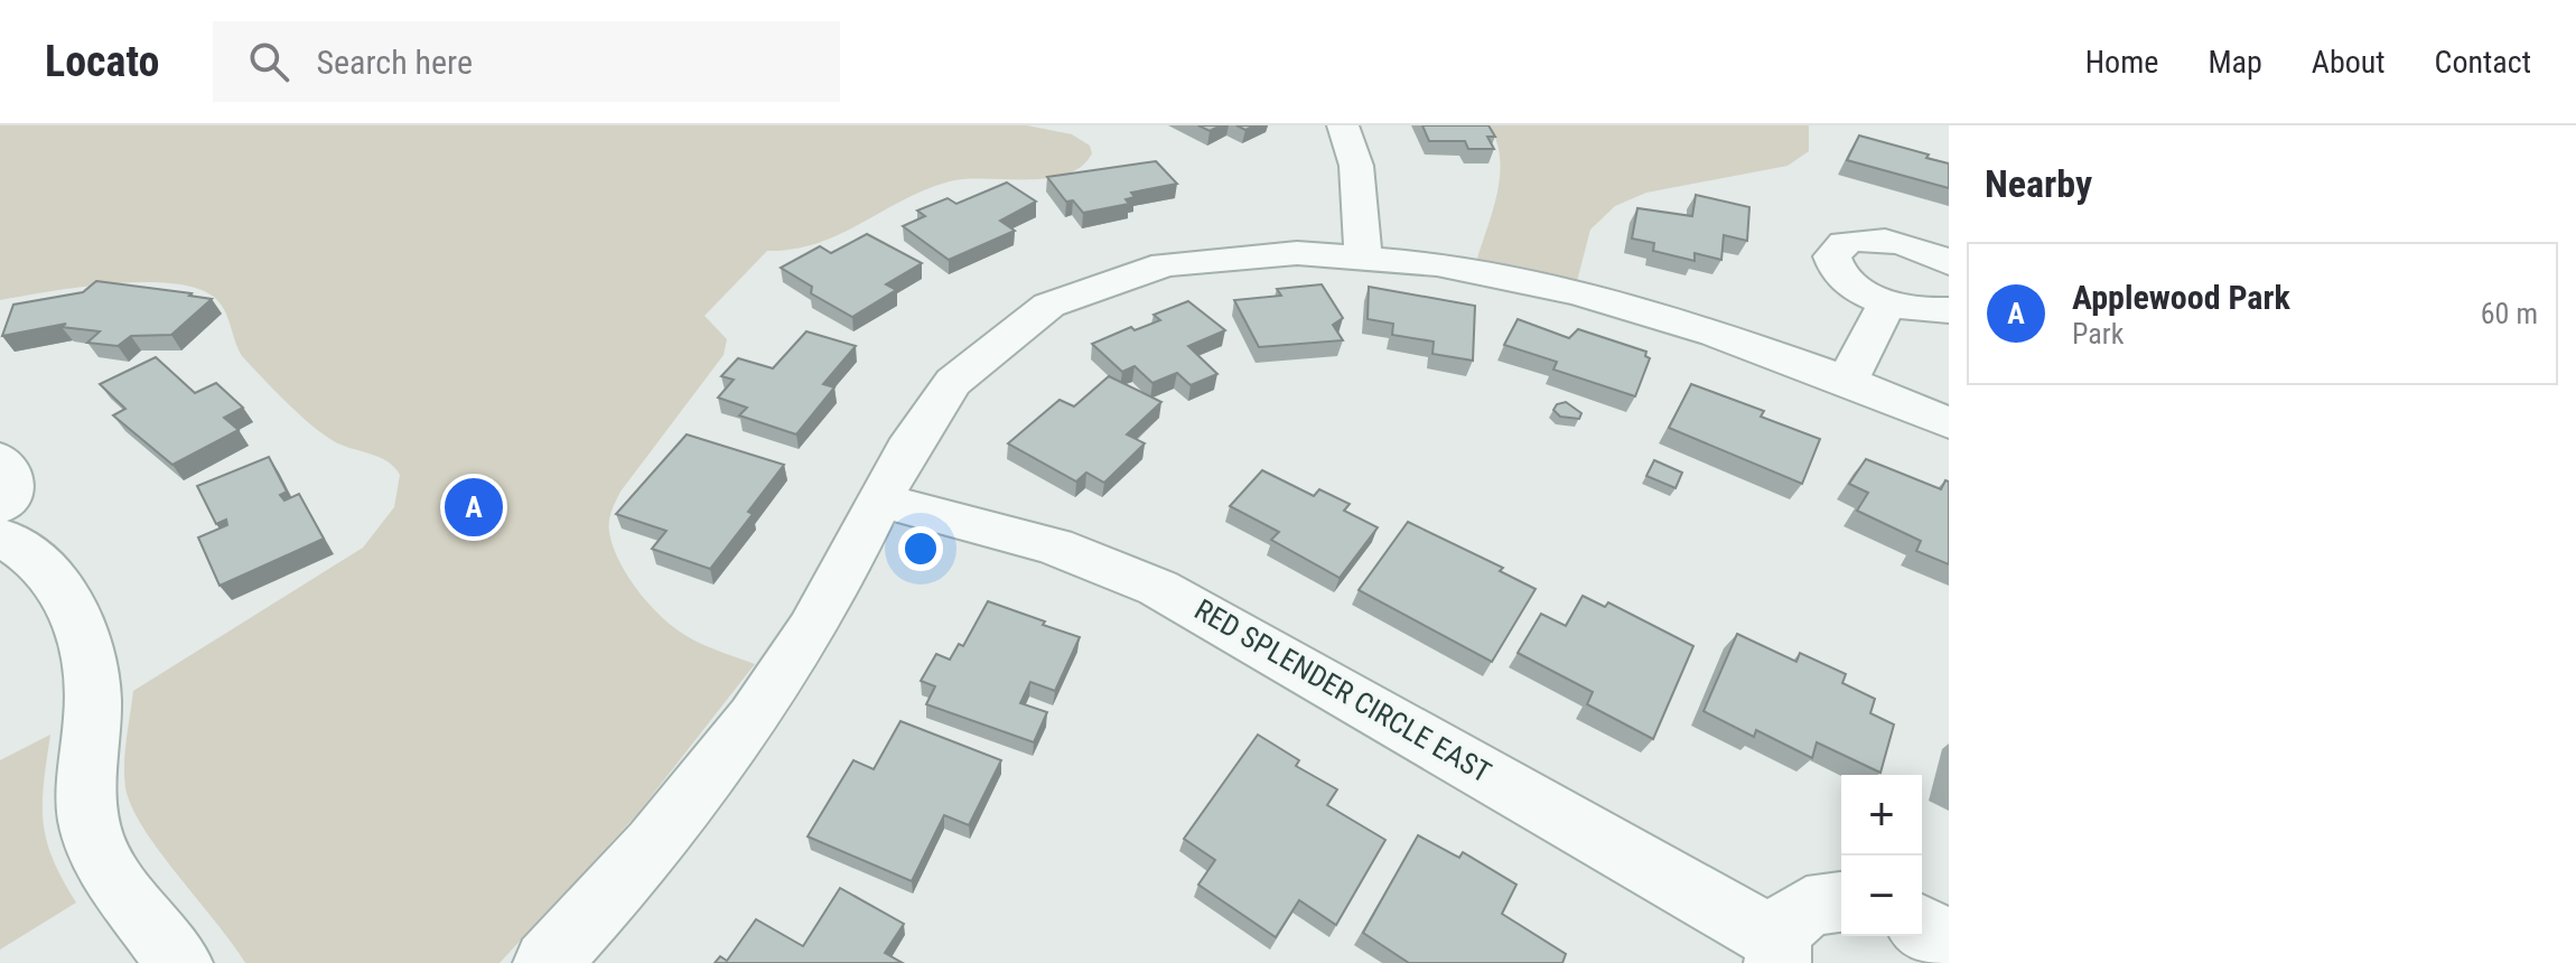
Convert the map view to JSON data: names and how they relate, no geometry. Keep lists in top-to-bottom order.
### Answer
{
  "streets": {
    "street": ["RED SPLENDER CIRCLE EAST"]
  },
  "page": {
    "header": "Locato",
    "search": "Search here",
    "nav": [
      "Home",
      "Map",
      "About",
      "Contact"
    ],
    "heading": "Nearby",
    "list": [
      {
        "mark": "A",
        "name": "Applewood Park",
        "note": "Park",
        "value": "60 m"
      }
    ],
    "pins": "A",
    "map_buttons": ["+", "−"]
  }
}
